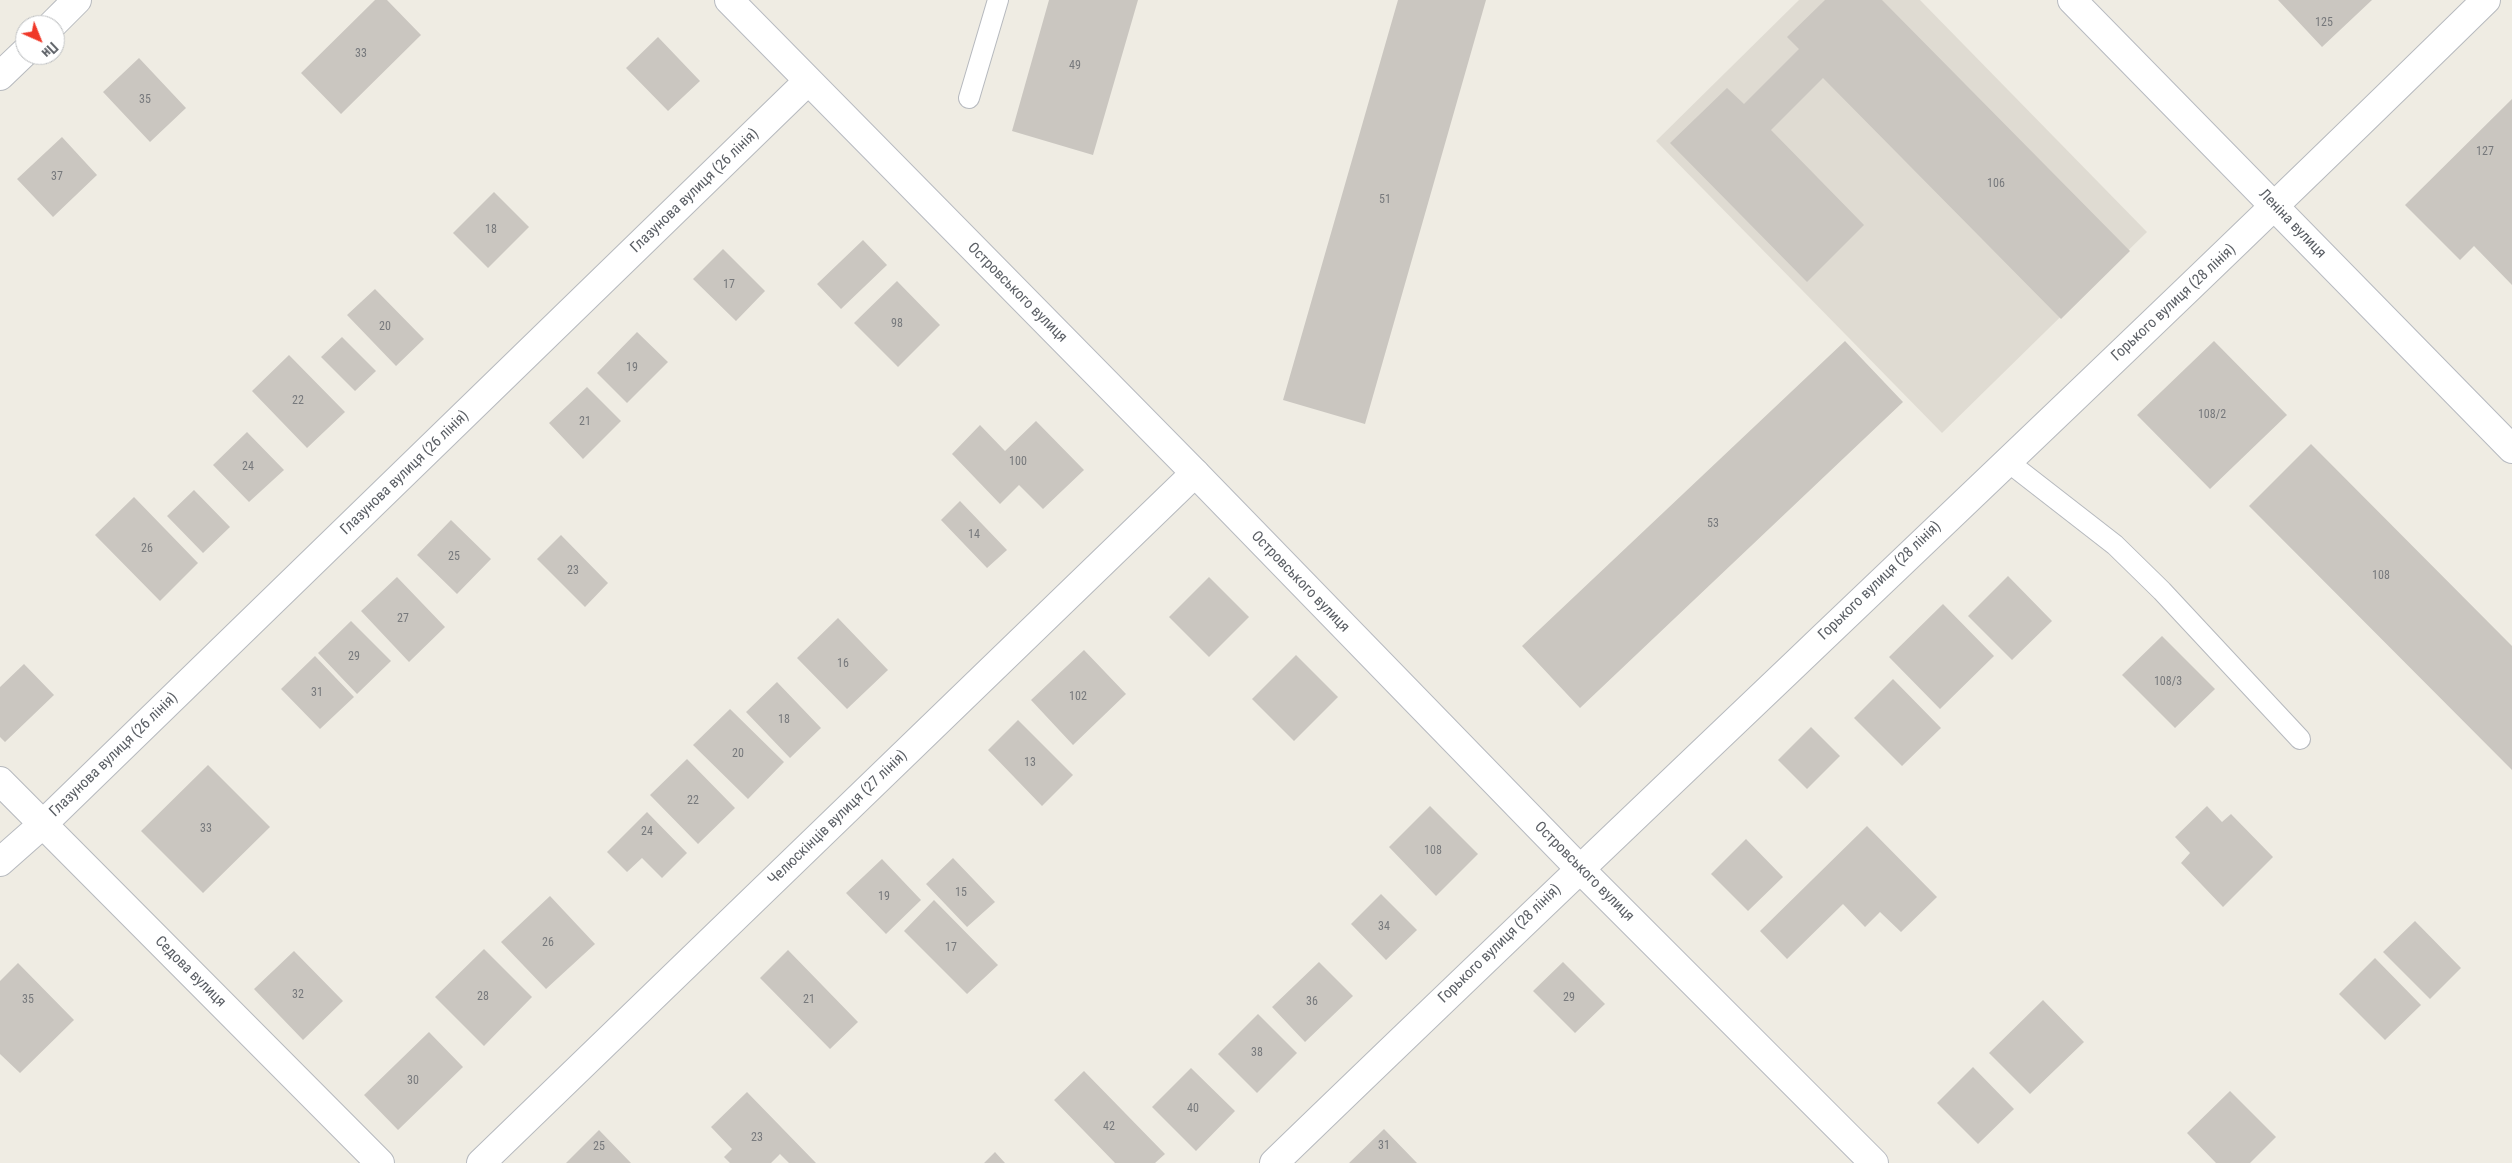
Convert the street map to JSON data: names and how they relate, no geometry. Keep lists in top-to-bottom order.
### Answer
{
  "streets": {
    "street": [
      "Глазунова вулиця (26 лiнiя)",
      "Леніна вулиця",
      "Островського вулиця",
      "Горького вулиця (28 лiнiя)",
      "Челюскінців вулиця (27 лiнiя)",
      "Седова вулиця"
    ]
  },
  "crossings": [
    ["Глазунова вулиця (26 лiнiя)", "Островського вулиця"],
    ["Глазунова вулиця (26 лiнiя)", "Седова вулиця"],
    ["Леніна вулиця", "Горького вулиця (28 лiнiя)"],
    ["Островського вулиця", "Горького вулиця (28 лiнiя)"],
    ["Островського вулиця", "Челюскінців вулиця (27 лiнiя)"]
  ],
  "house_numbers": [
    "125",
    "33",
    "49",
    "35",
    "127",
    "37",
    "106",
    "51",
    "18",
    "17",
    "98",
    "20",
    "19",
    "22",
    "108/2",
    "21",
    "100",
    "24",
    "53",
    "14",
    "26",
    "25",
    "23",
    "108",
    "27",
    "29",
    "16",
    "108/3",
    "31",
    "102",
    "18",
    "20",
    "13",
    "22",
    "33",
    "24",
    "108",
    "15",
    "19",
    "34",
    "26",
    "17",
    "32",
    "28",
    "29",
    "35",
    "21",
    "36",
    "38",
    "30",
    "40",
    "42",
    "23",
    "31",
    "25"
  ],
  "north": "bottom right"
}
